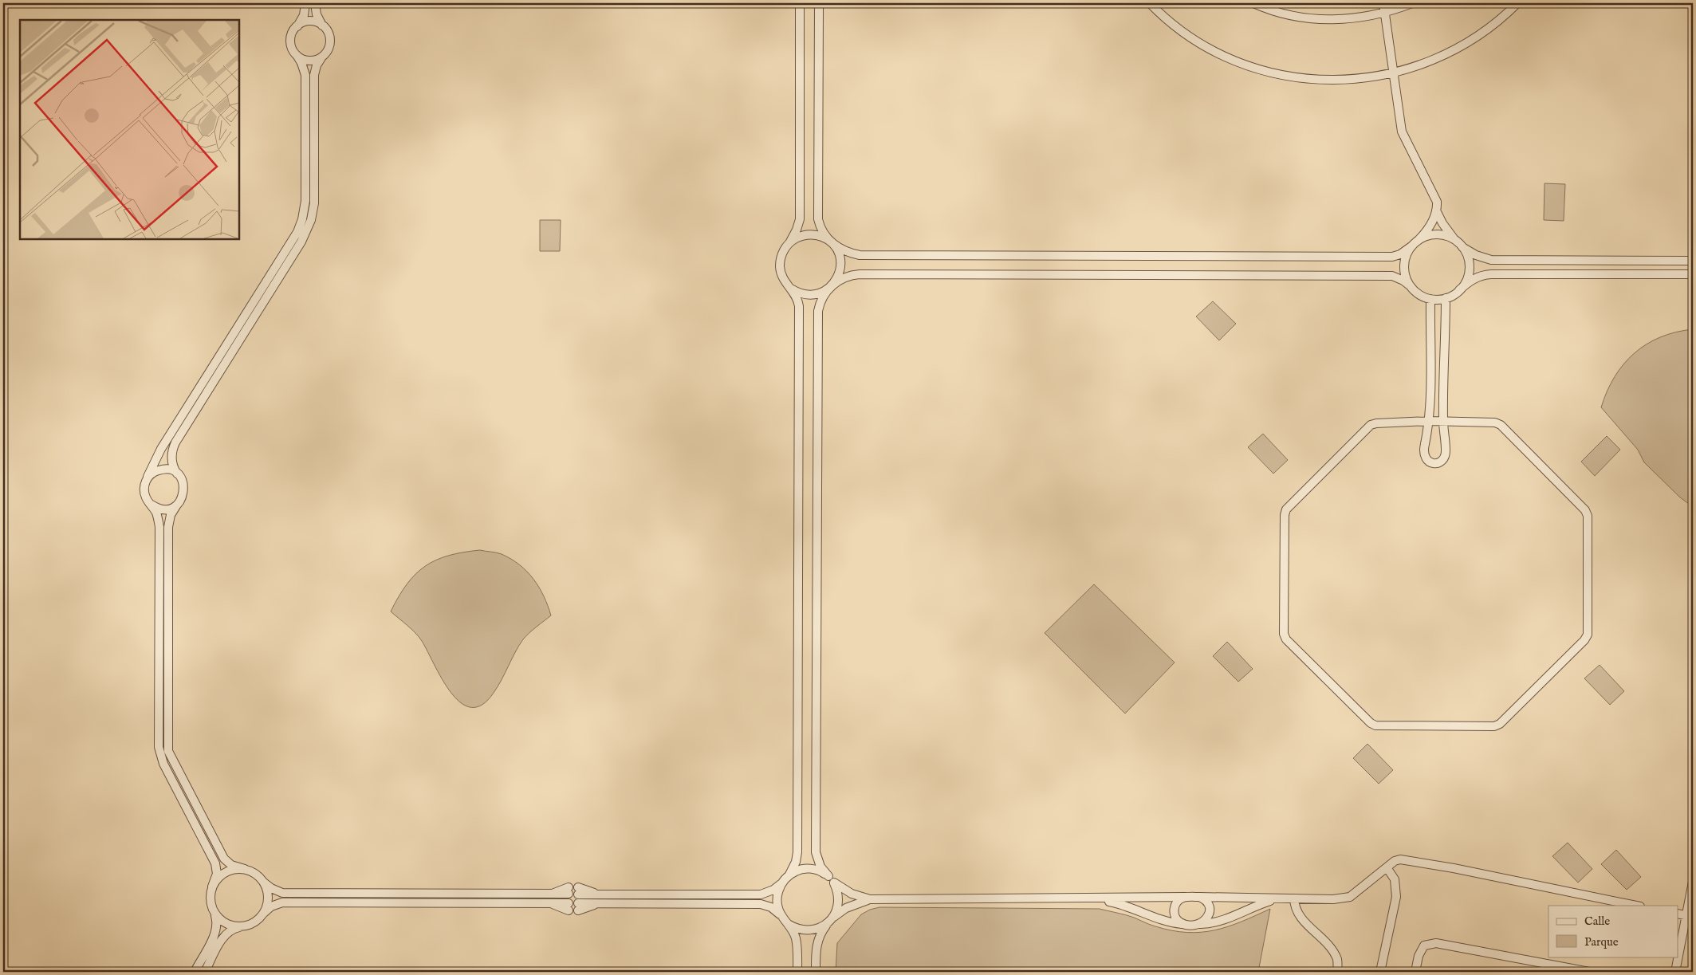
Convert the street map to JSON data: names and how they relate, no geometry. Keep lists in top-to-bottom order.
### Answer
{
  "legend": ["Calle", "Parque"]
}
